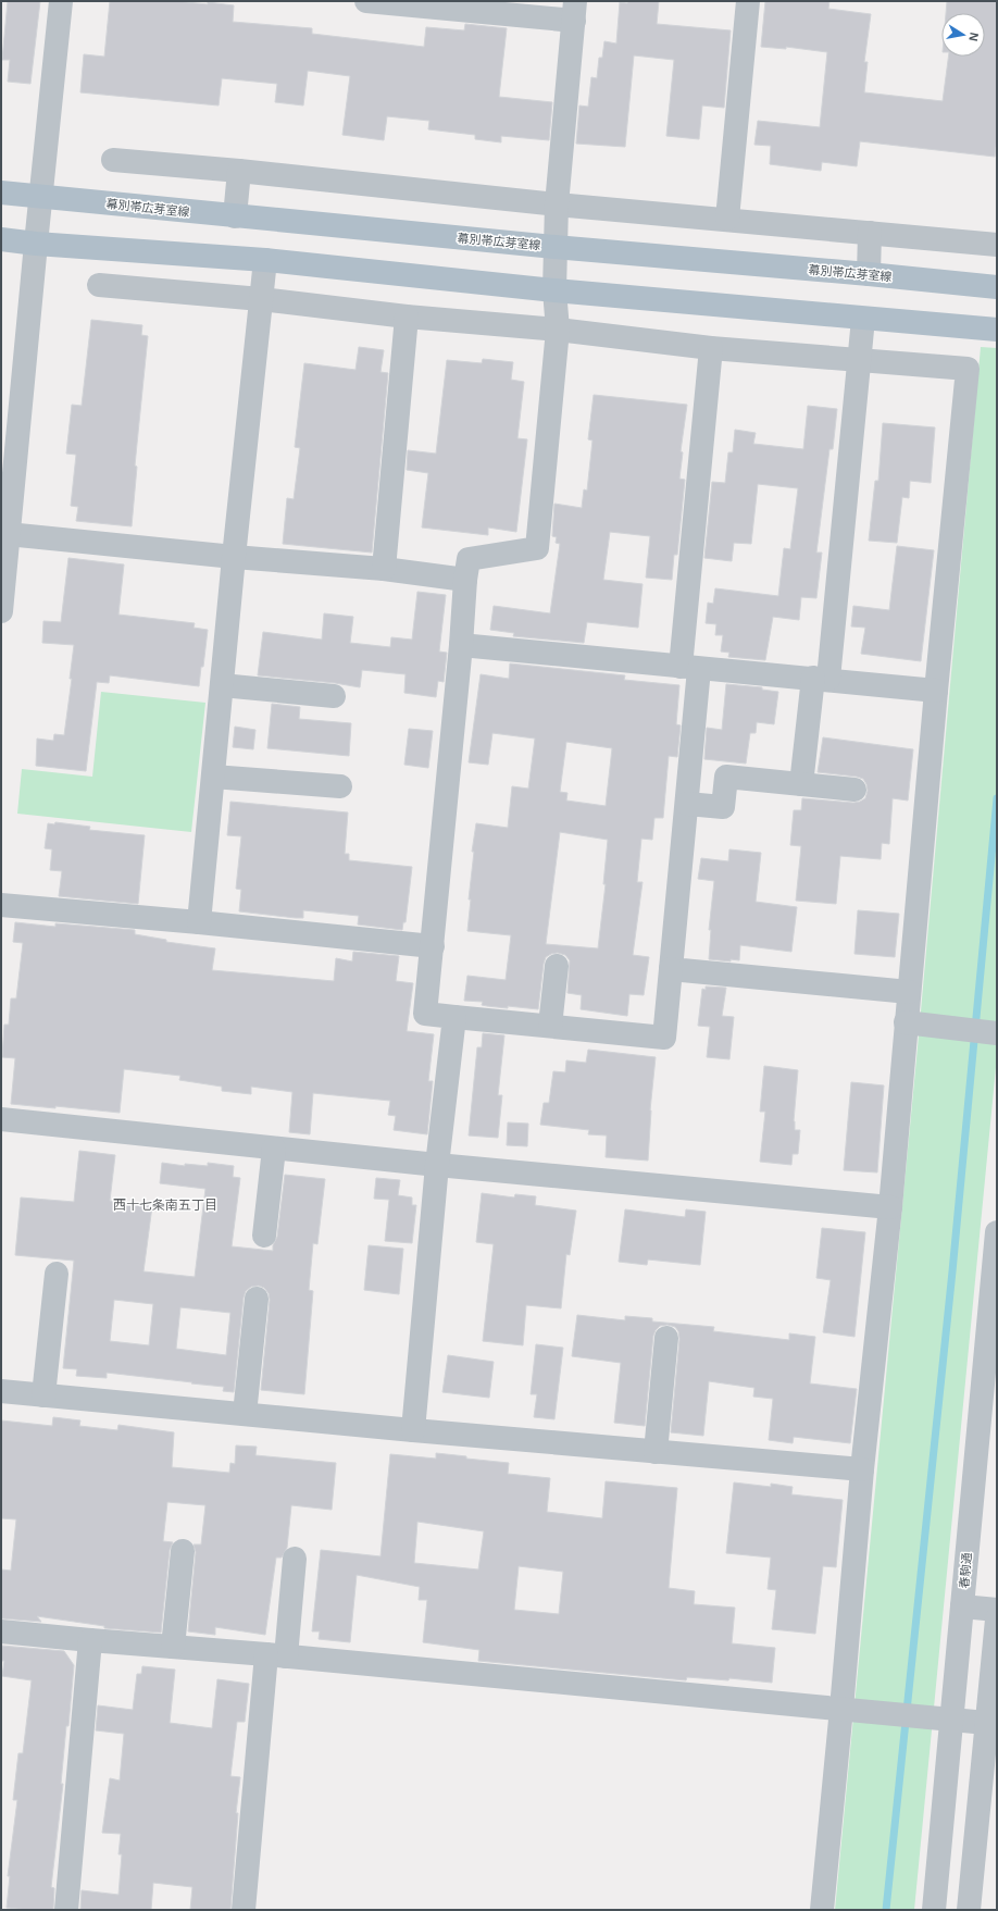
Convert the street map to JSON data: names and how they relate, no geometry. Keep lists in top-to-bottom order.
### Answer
{
  "streets": {
    "main road": ["幕別帯広芽室線"],
    "street": ["春駒通"]
  },
  "districts": ["西十七条南五丁目"],
  "north": "right"
}
